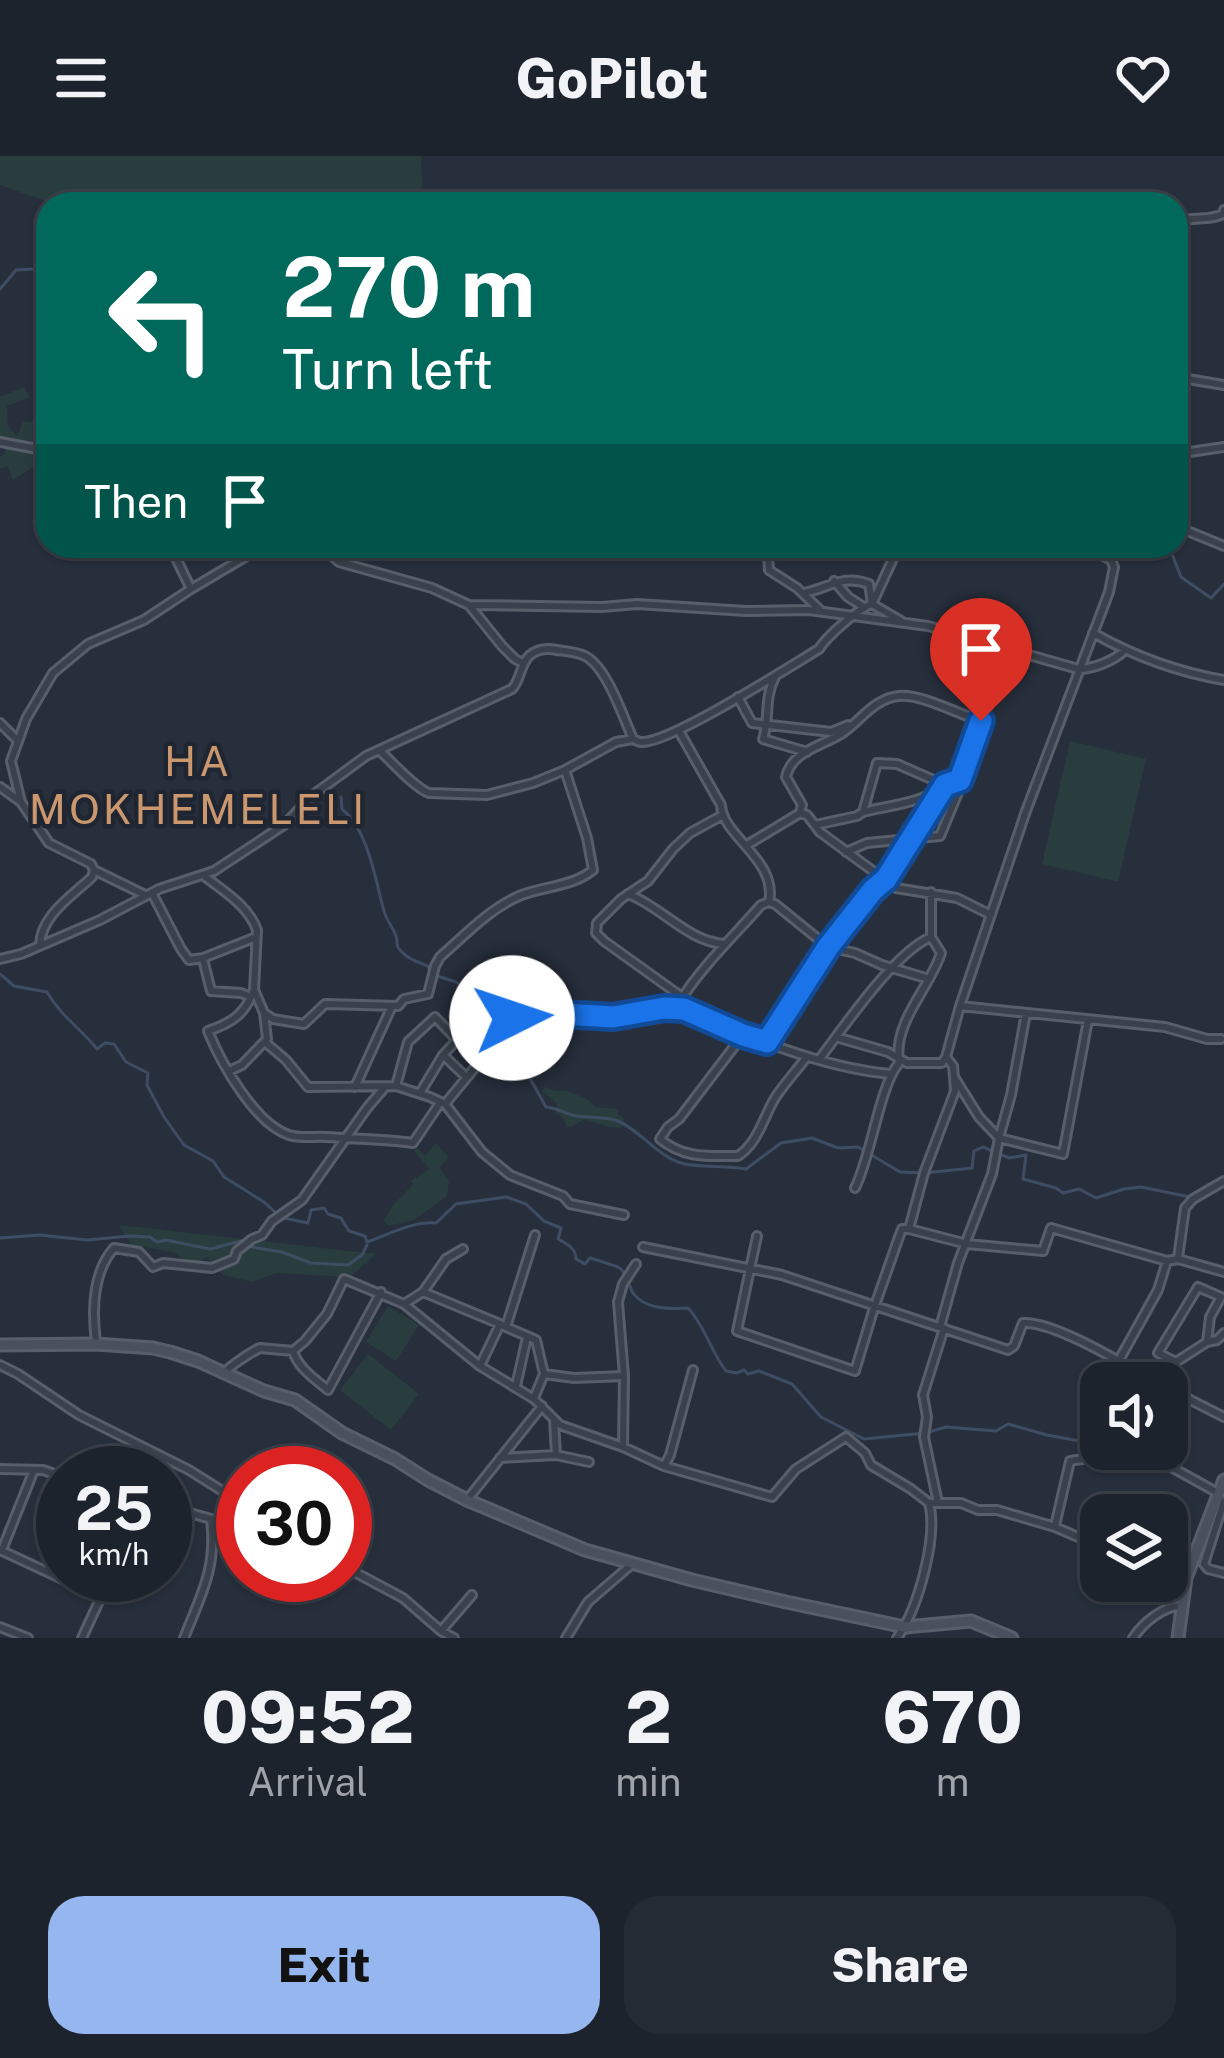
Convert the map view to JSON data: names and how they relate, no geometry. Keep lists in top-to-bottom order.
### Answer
{
  "districts": ["HA MOKHEMELELI"],
  "page": {
    "header": "GoPilot",
    "turn": ["270 m", "Turn left"],
    "then": "Then",
    "speed": "25 km/h",
    "limit": "30",
    "eta": [
      "09:52",
      "Arrival",
      "2",
      "min",
      "670",
      "m"
    ],
    "buttons": ["Exit", "Share"]
  }
}
